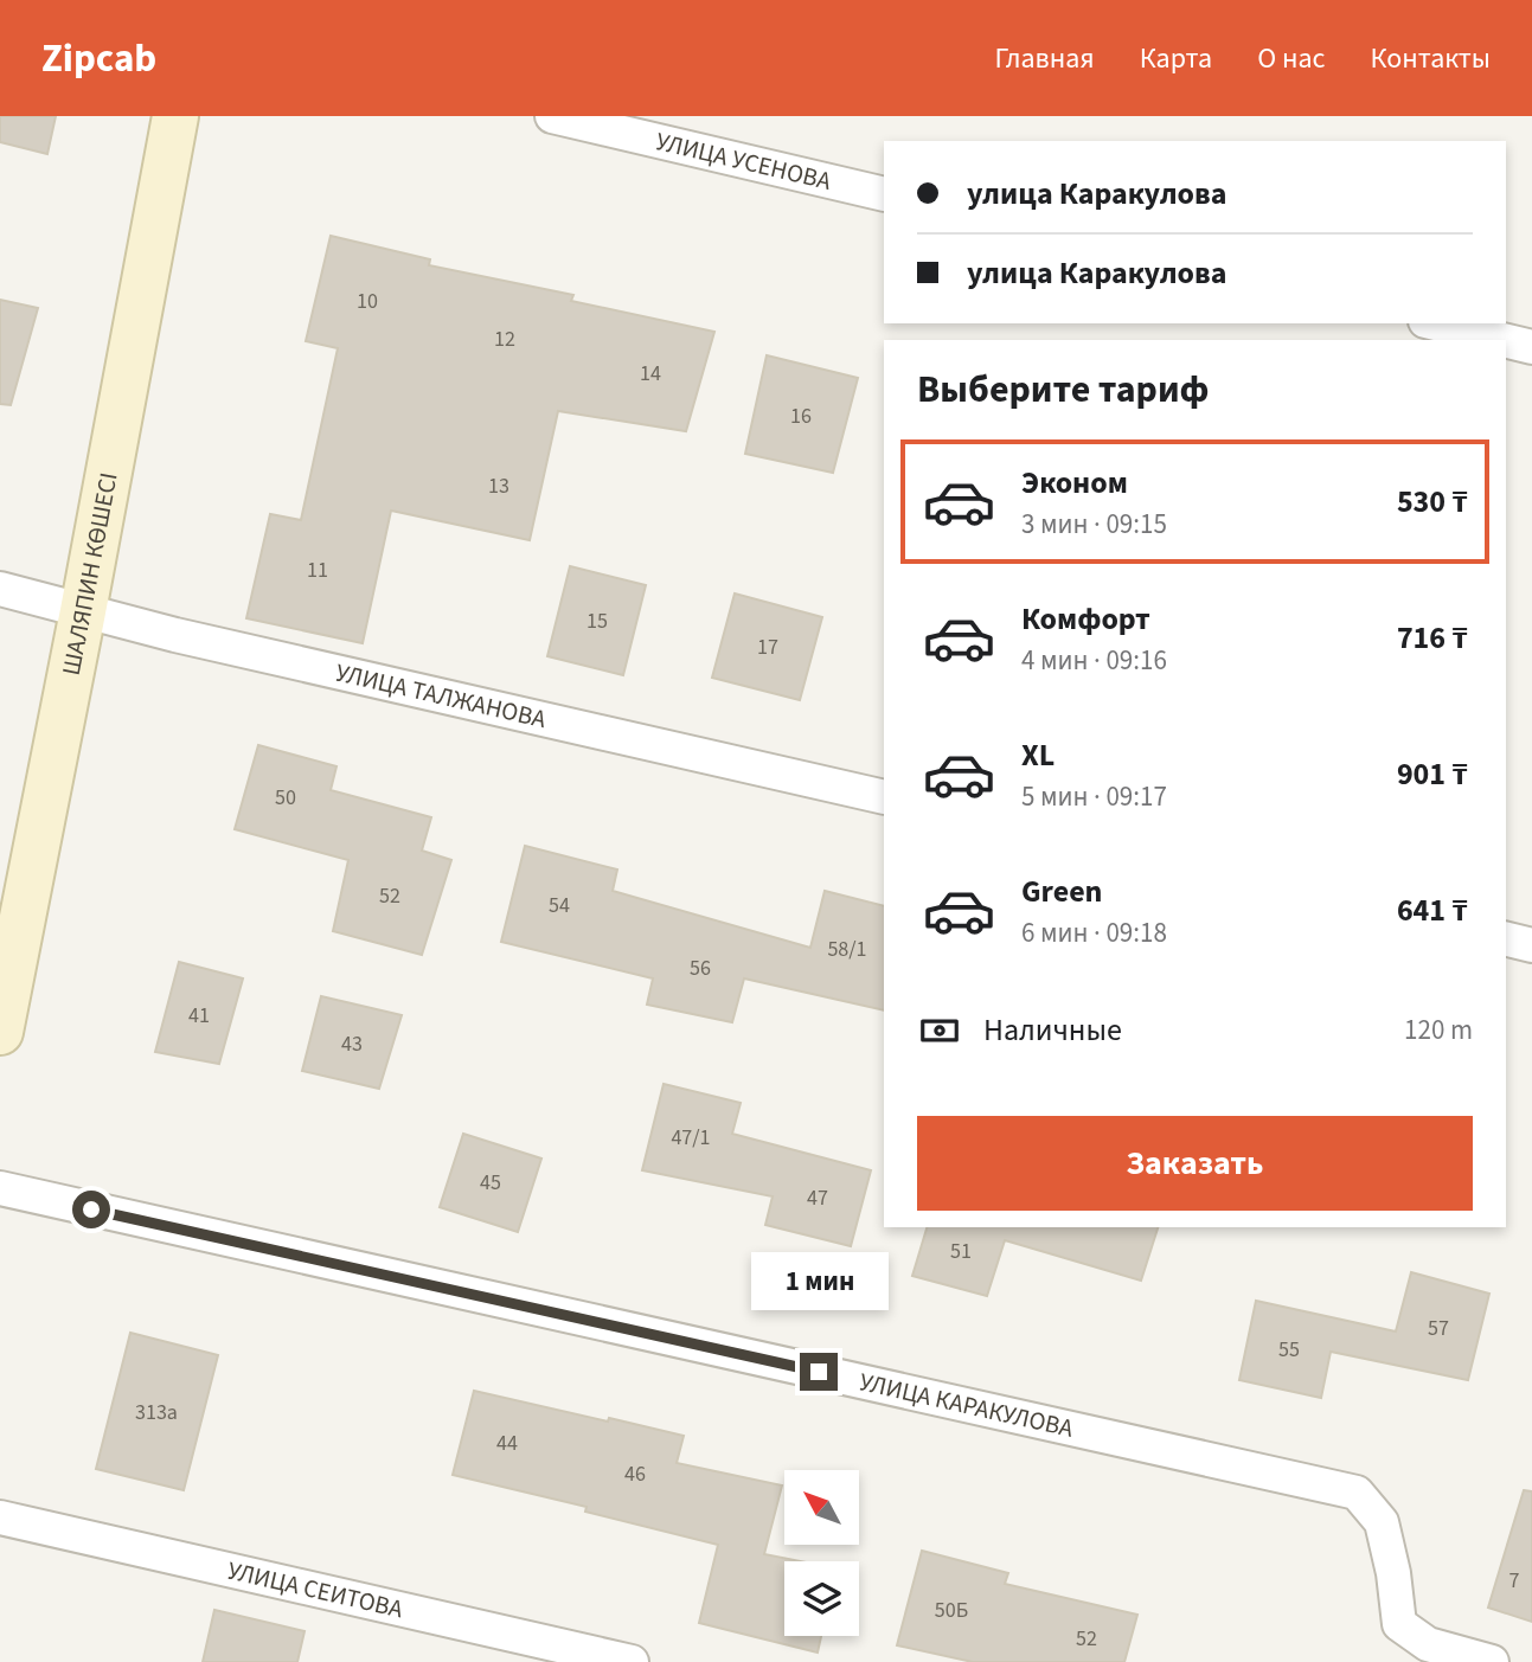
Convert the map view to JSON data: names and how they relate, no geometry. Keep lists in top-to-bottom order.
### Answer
{
  "streets": {
    "main road": ["ШАЛЯПИН КӨШЕСІ"],
    "street": [
      "УЛИЦА УСЕНОВА",
      "УЛИЦА ТАЛЖАНОВА",
      "УЛИЦА КАРАКУЛОВА",
      "УЛИЦА СЕИТОВА"
    ]
  },
  "crossings": [
    ["ШАЛЯПИН КӨШЕСІ", "УЛИЦА ТАЛЖАНОВА"]
  ],
  "house_numbers": [
    "10",
    "12",
    "14",
    "16",
    "13",
    "11",
    "15",
    "17",
    "50",
    "52",
    "54",
    "58/1",
    "56",
    "41",
    "43",
    "47/1",
    "45",
    "47",
    "51",
    "57",
    "55",
    "313а",
    "44",
    "46",
    "7",
    "50Б",
    "52"
  ],
  "north": "top left",
  "page": {
    "header": "Zipcab",
    "nav": [
      "Главная",
      "Карта",
      "О нас",
      "Контакты"
    ],
    "banner": ["улица Каракулова", "улица Каракулова"],
    "heading": "Выберите тариф",
    "list": [
      {
        "name": "Эконом",
        "note": "3 мин · 09:15",
        "value": "530 ₸"
      },
      {
        "name": "Комфорт",
        "note": "4 мин · 09:16",
        "value": "716 ₸"
      },
      {
        "name": "XL",
        "note": "5 мин · 09:17",
        "value": "901 ₸"
      },
      {
        "name": "Green",
        "note": "6 мин · 09:18",
        "value": "641 ₸"
      }
    ],
    "pay": ["Наличные", "120 m"],
    "buttons": "Заказать",
    "bubble": "1 мин"
  }
}
